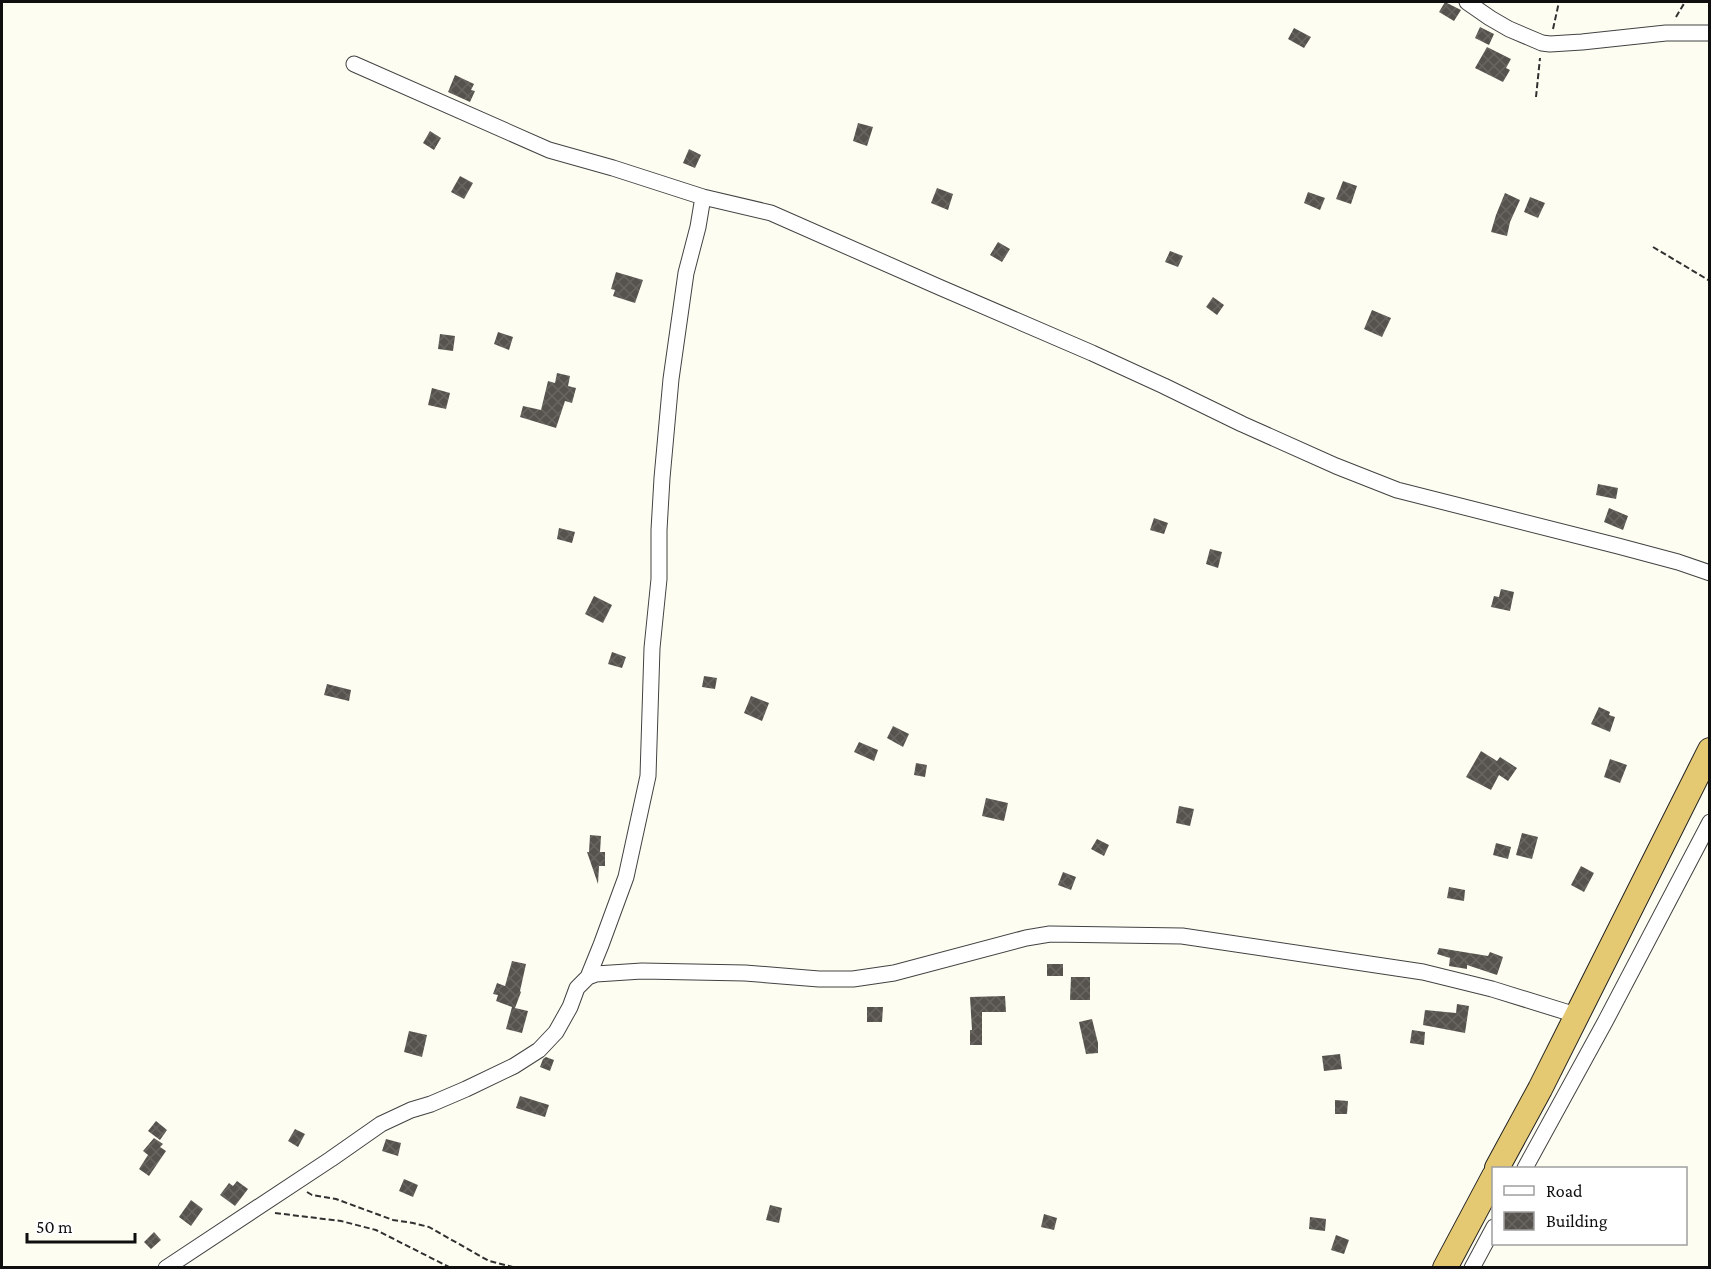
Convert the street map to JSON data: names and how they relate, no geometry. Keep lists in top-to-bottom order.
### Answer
{
  "legend": ["Road", "Building"],
  "scale_bar": "50 m"
}
